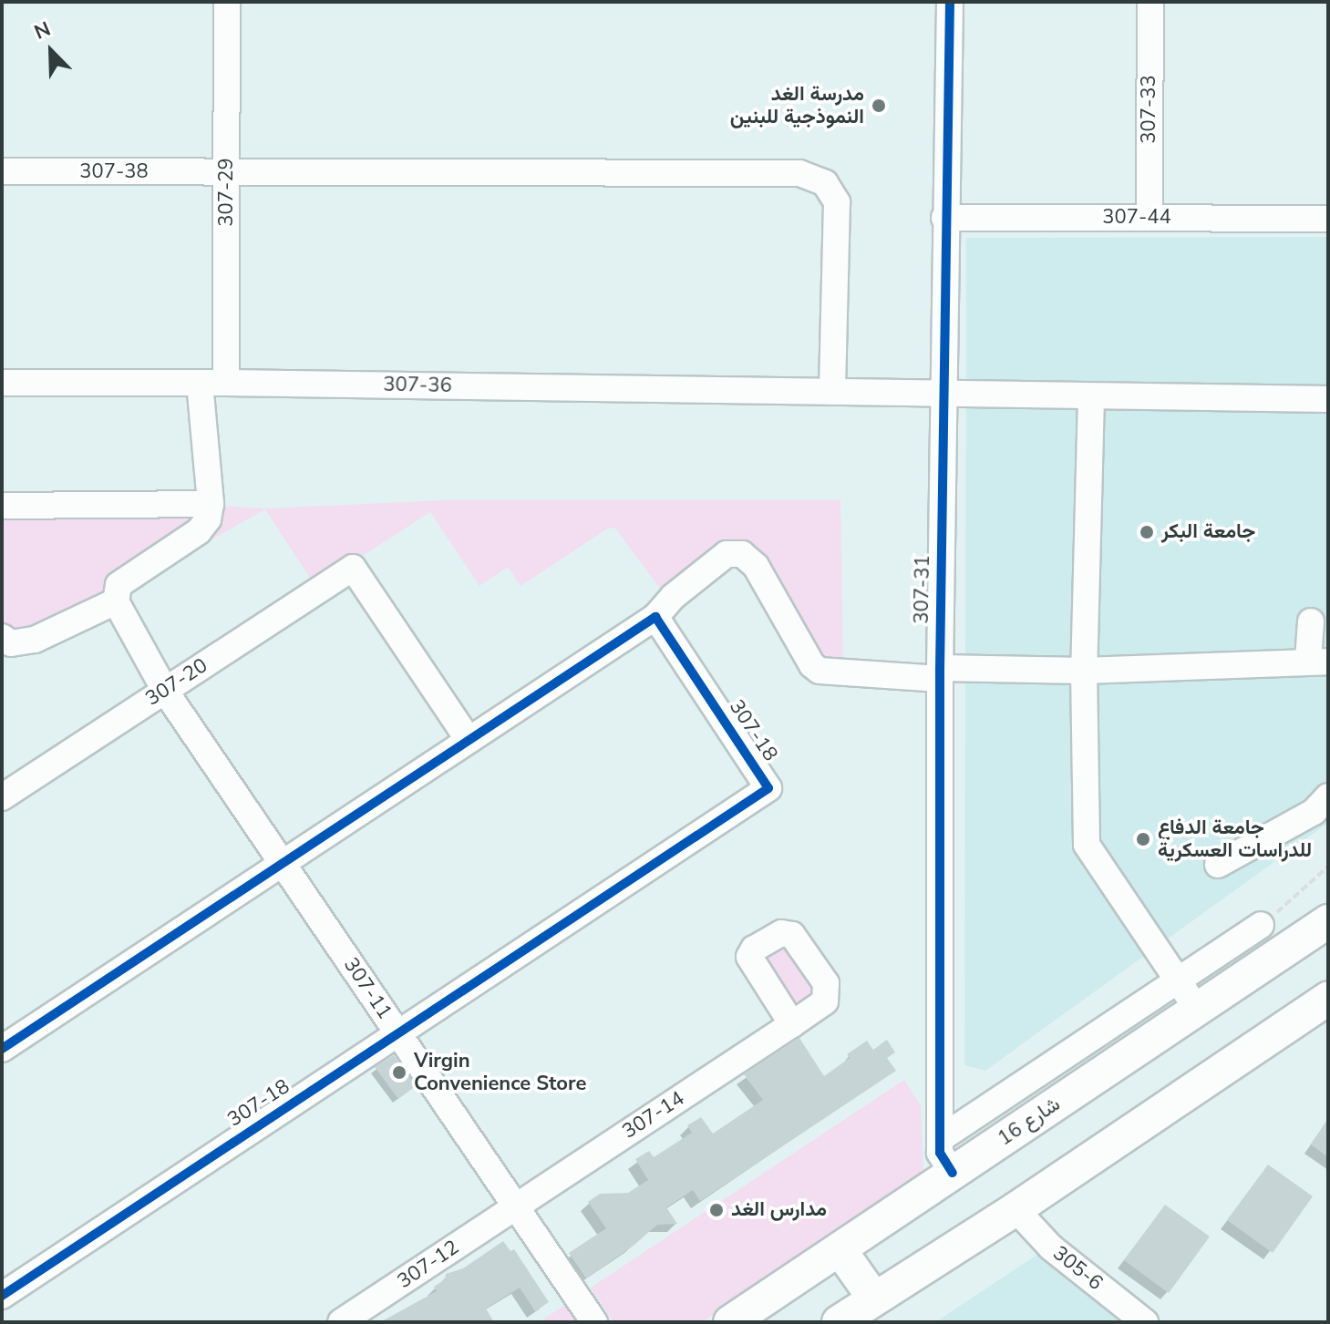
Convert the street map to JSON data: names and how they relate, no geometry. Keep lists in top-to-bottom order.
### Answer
{
  "streets": {
    "main road": ["شارع 16"],
    "street": [
      "307-33",
      "307-38",
      "307-29",
      "307-44",
      "307-36",
      "307-31",
      "307-20",
      "307-18",
      "307-11",
      "307-14",
      "307-12",
      "305-6"
    ]
  },
  "crossings": [
    ["307-33", "307-44"],
    ["307-38", "307-29"],
    ["307-29", "307-36"],
    ["307-44", "307-31"],
    ["307-36", "307-31"],
    ["307-31", "شارع 16"],
    ["307-20", "307-11"],
    ["307-18", "307-11"],
    ["307-11", "307-14"],
    ["307-11", "307-12"],
    ["307-14", "307-12"]
  ],
  "places": [
    "مدرسة الغد النموذجية للبنين",
    "جامعة البكر",
    "جامعة الدفاع للدراسات العسكرية",
    "Virgin Convenience Store",
    "مدارس الغد"
  ],
  "north": "top left"
}
